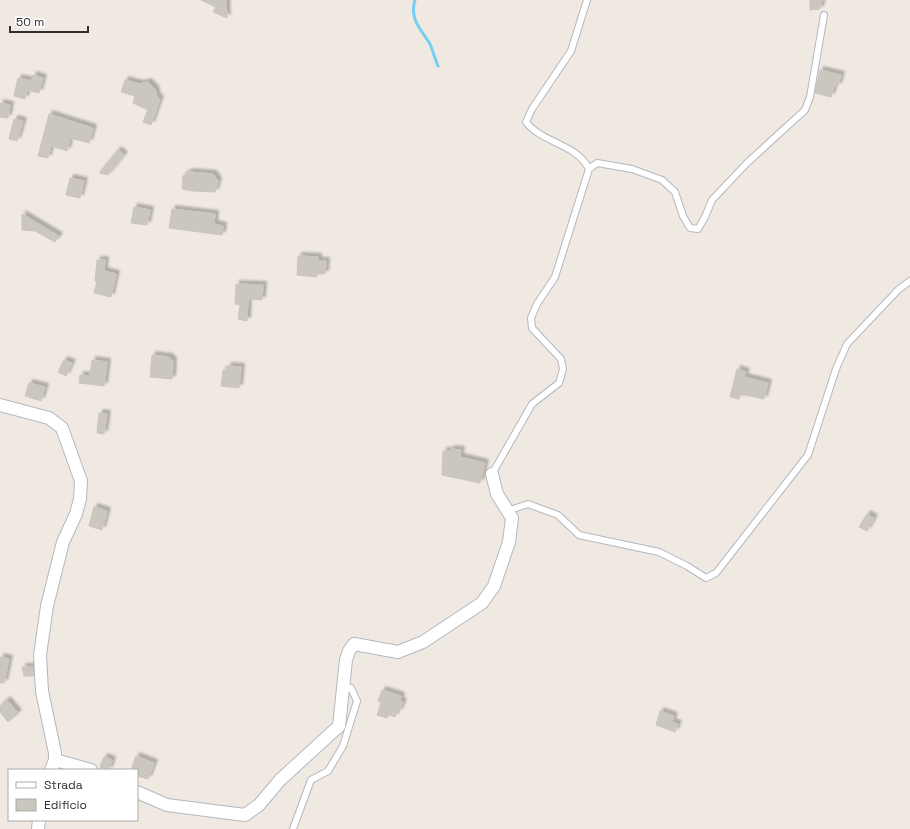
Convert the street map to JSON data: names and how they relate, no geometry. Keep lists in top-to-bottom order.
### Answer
{
  "legend": ["Strada", "Edificio"],
  "scale_bar": "50 m"
}
